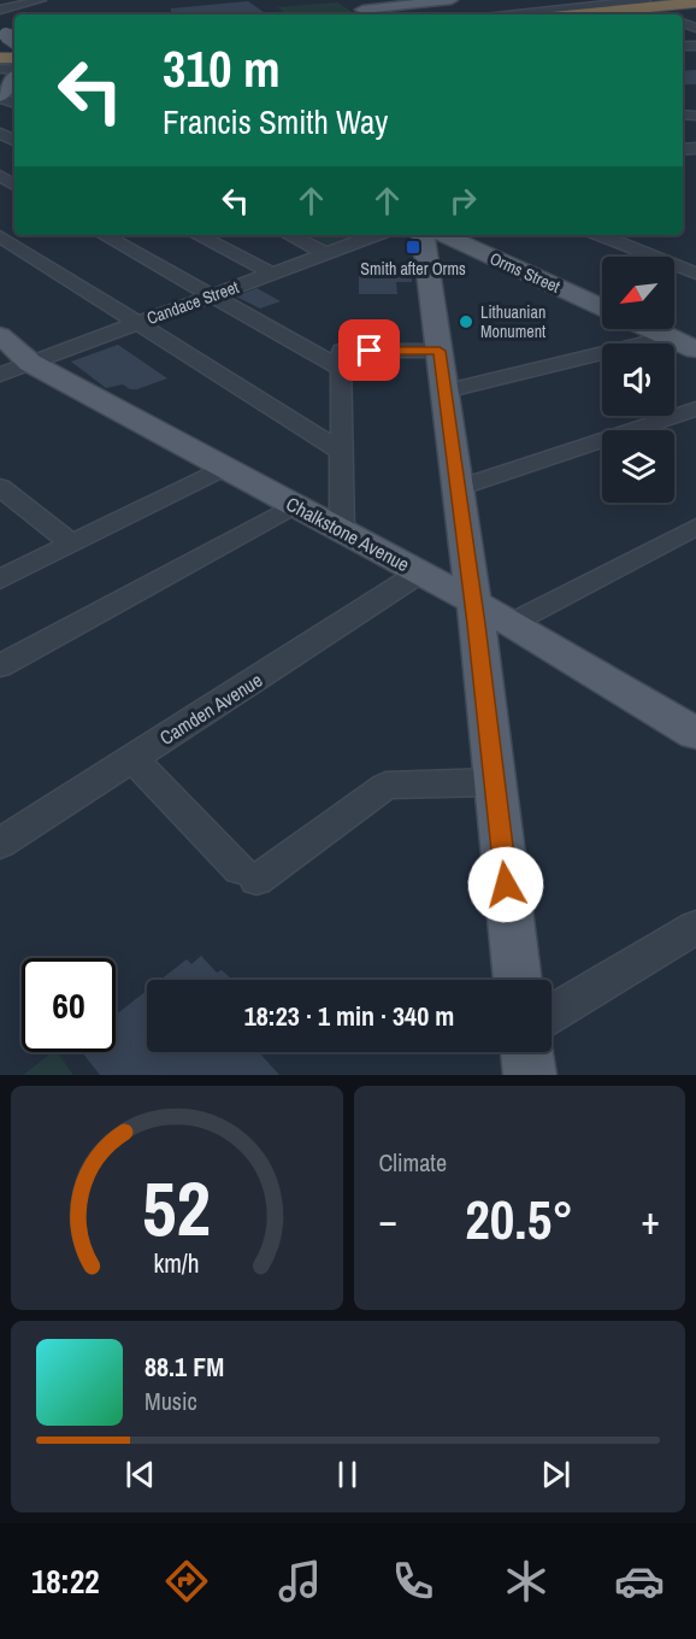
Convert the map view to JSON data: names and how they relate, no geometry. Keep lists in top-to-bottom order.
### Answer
{
  "streets": {
    "main road": ["Orms Street", "Chalkstone Avenue"],
    "street": ["Candace Street", "Camden Avenue"]
  },
  "crossings": [
    ["Candace Street", "Chalkstone Avenue"],
    ["Chalkstone Avenue", "Camden Avenue"]
  ],
  "places": {
    "transit": ["Smith after Orms"],
    "other": ["Lithuanian Monument"]
  },
  "north": "bottom left",
  "page": {
    "turn": ["310 m", "Francis Smith Way"],
    "limit": "60",
    "trip": "18:23 · 1 min · 340 m",
    "tile": "Climate",
    "heat": ["−", "20.5°", "+"],
    "song": ["88.1 FM", "Music"],
    "tabs": "18:22",
    "gauge": ["52", "km/h"]
  }
}
